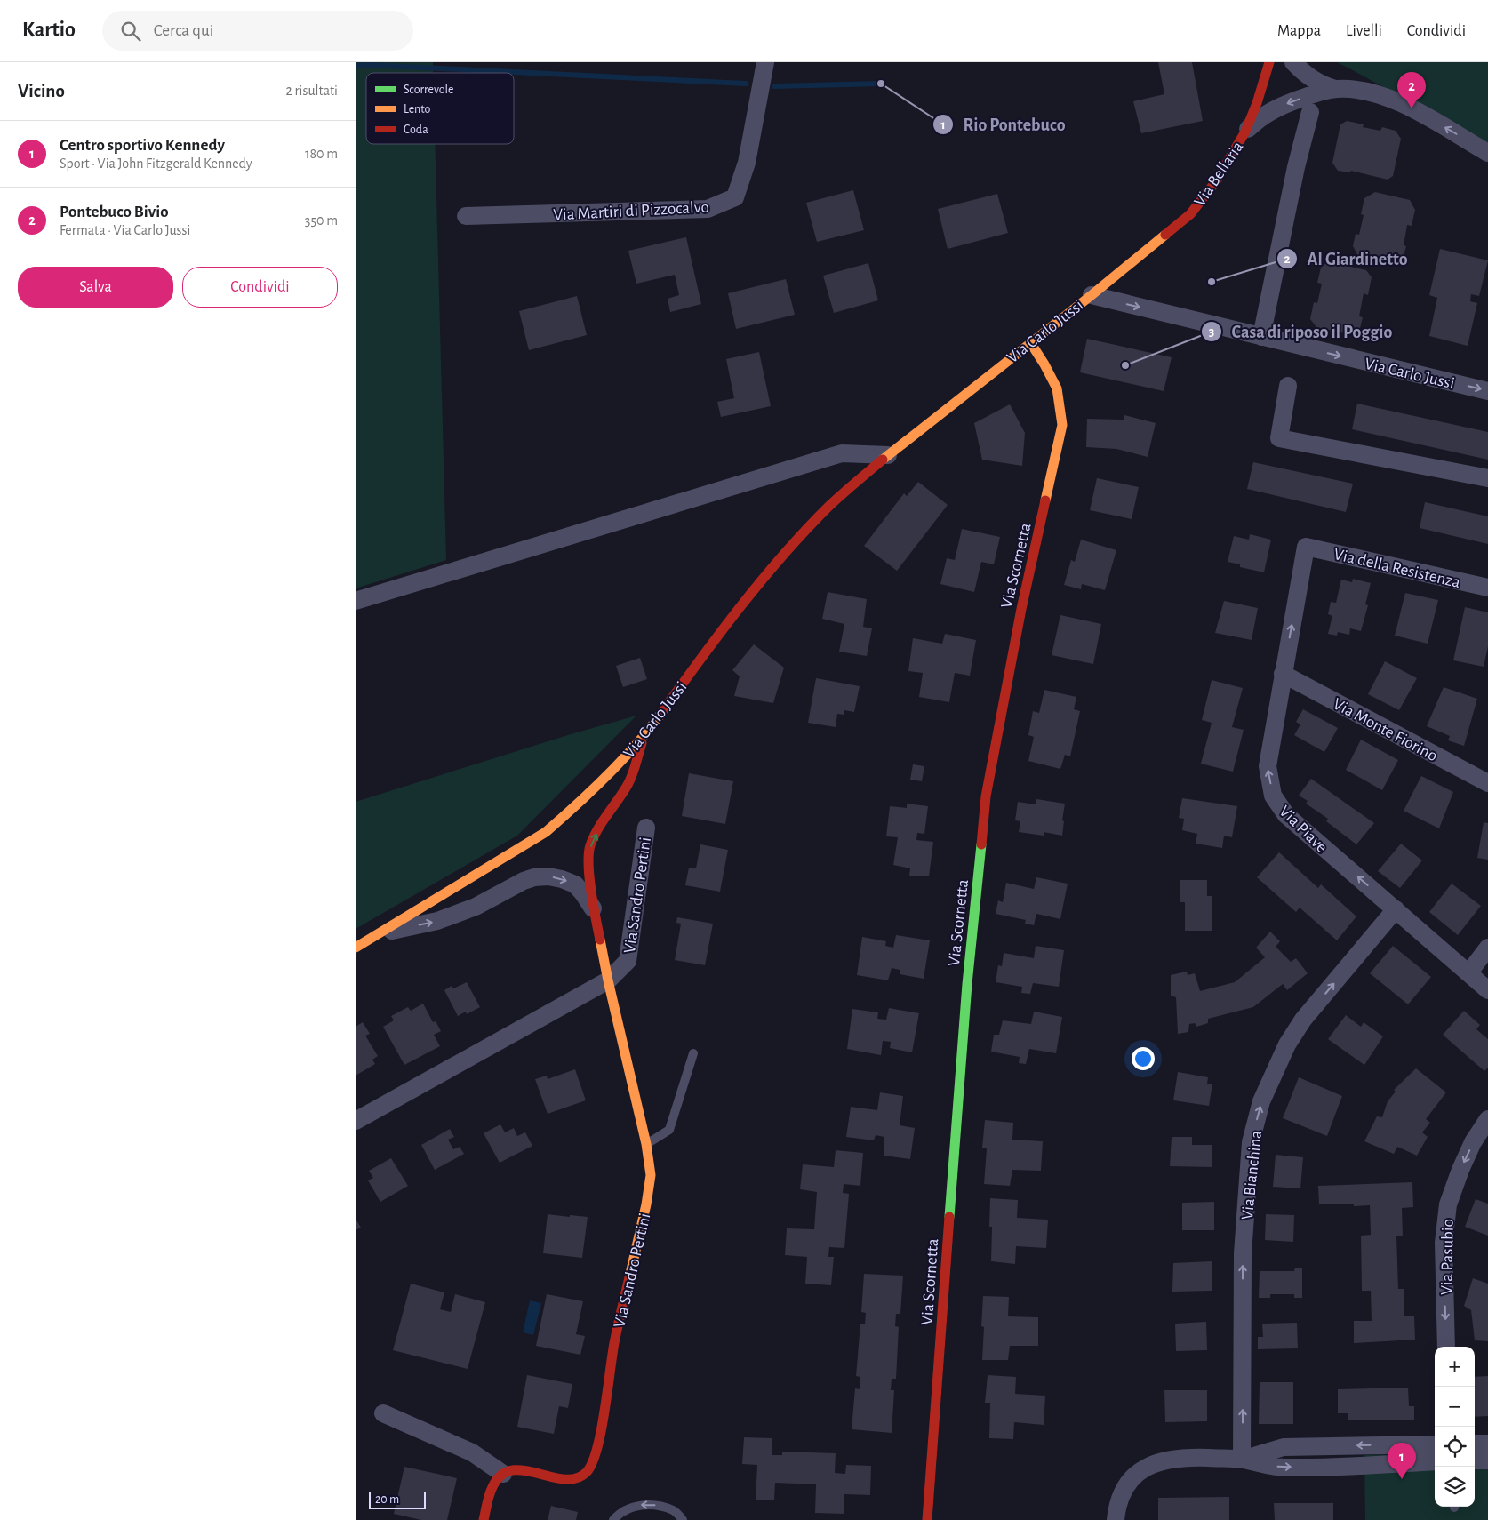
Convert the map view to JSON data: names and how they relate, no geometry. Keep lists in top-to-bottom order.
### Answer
{
  "streets": {
    "street": [
      "Via Bellaria",
      "Via Martiri di Pizzocalvo",
      "Via Carlo Jussi",
      "Via Scornetta",
      "Via della Resistenza",
      "Via Monte Fiorino",
      "Via Piave",
      "Via Sandro Pertini",
      "Via Bianchina",
      "Via Pasubio"
    ]
  },
  "crossings": [
    ["Via Bellaria", "Via Carlo Jussi"],
    ["Via Carlo Jussi", "Via Scornetta"],
    ["Via Carlo Jussi", "Via Sandro Pertini"],
    ["Via della Resistenza", "Via Piave"],
    ["Via Monte Fiorino", "Via Piave"],
    ["Via Piave", "Via Bianchina"]
  ],
  "one_way": ["Via Piave", "Via Bianchina", "Via Pasubio"],
  "places": ["Rio Pontebuco", "Al Giardinetto", "Casa di riposo il Poggio"],
  "legend": ["Scorrevole", "Lento", "Coda"],
  "scale_bar": "20 m",
  "page": {
    "header": "Kartio",
    "search": "Cerca qui",
    "nav": ["Mappa", "Livelli", "Condividi"],
    "heading": ["Vicino", "2 risultati"],
    "pins": ["2", "1"],
    "list": [
      {
        "mark": "1",
        "name": "Centro sportivo Kennedy",
        "note": "Sport · Via John Fitzgerald Kennedy",
        "value": "180 m"
      },
      {
        "mark": "2",
        "name": "Pontebuco Bivio",
        "note": "Fermata · Via Carlo Jussi",
        "value": "350 m"
      }
    ],
    "buttons": ["Salva", "Condividi"],
    "map_buttons": ["+", "−"],
    "scale": "20 m"
  }
}
